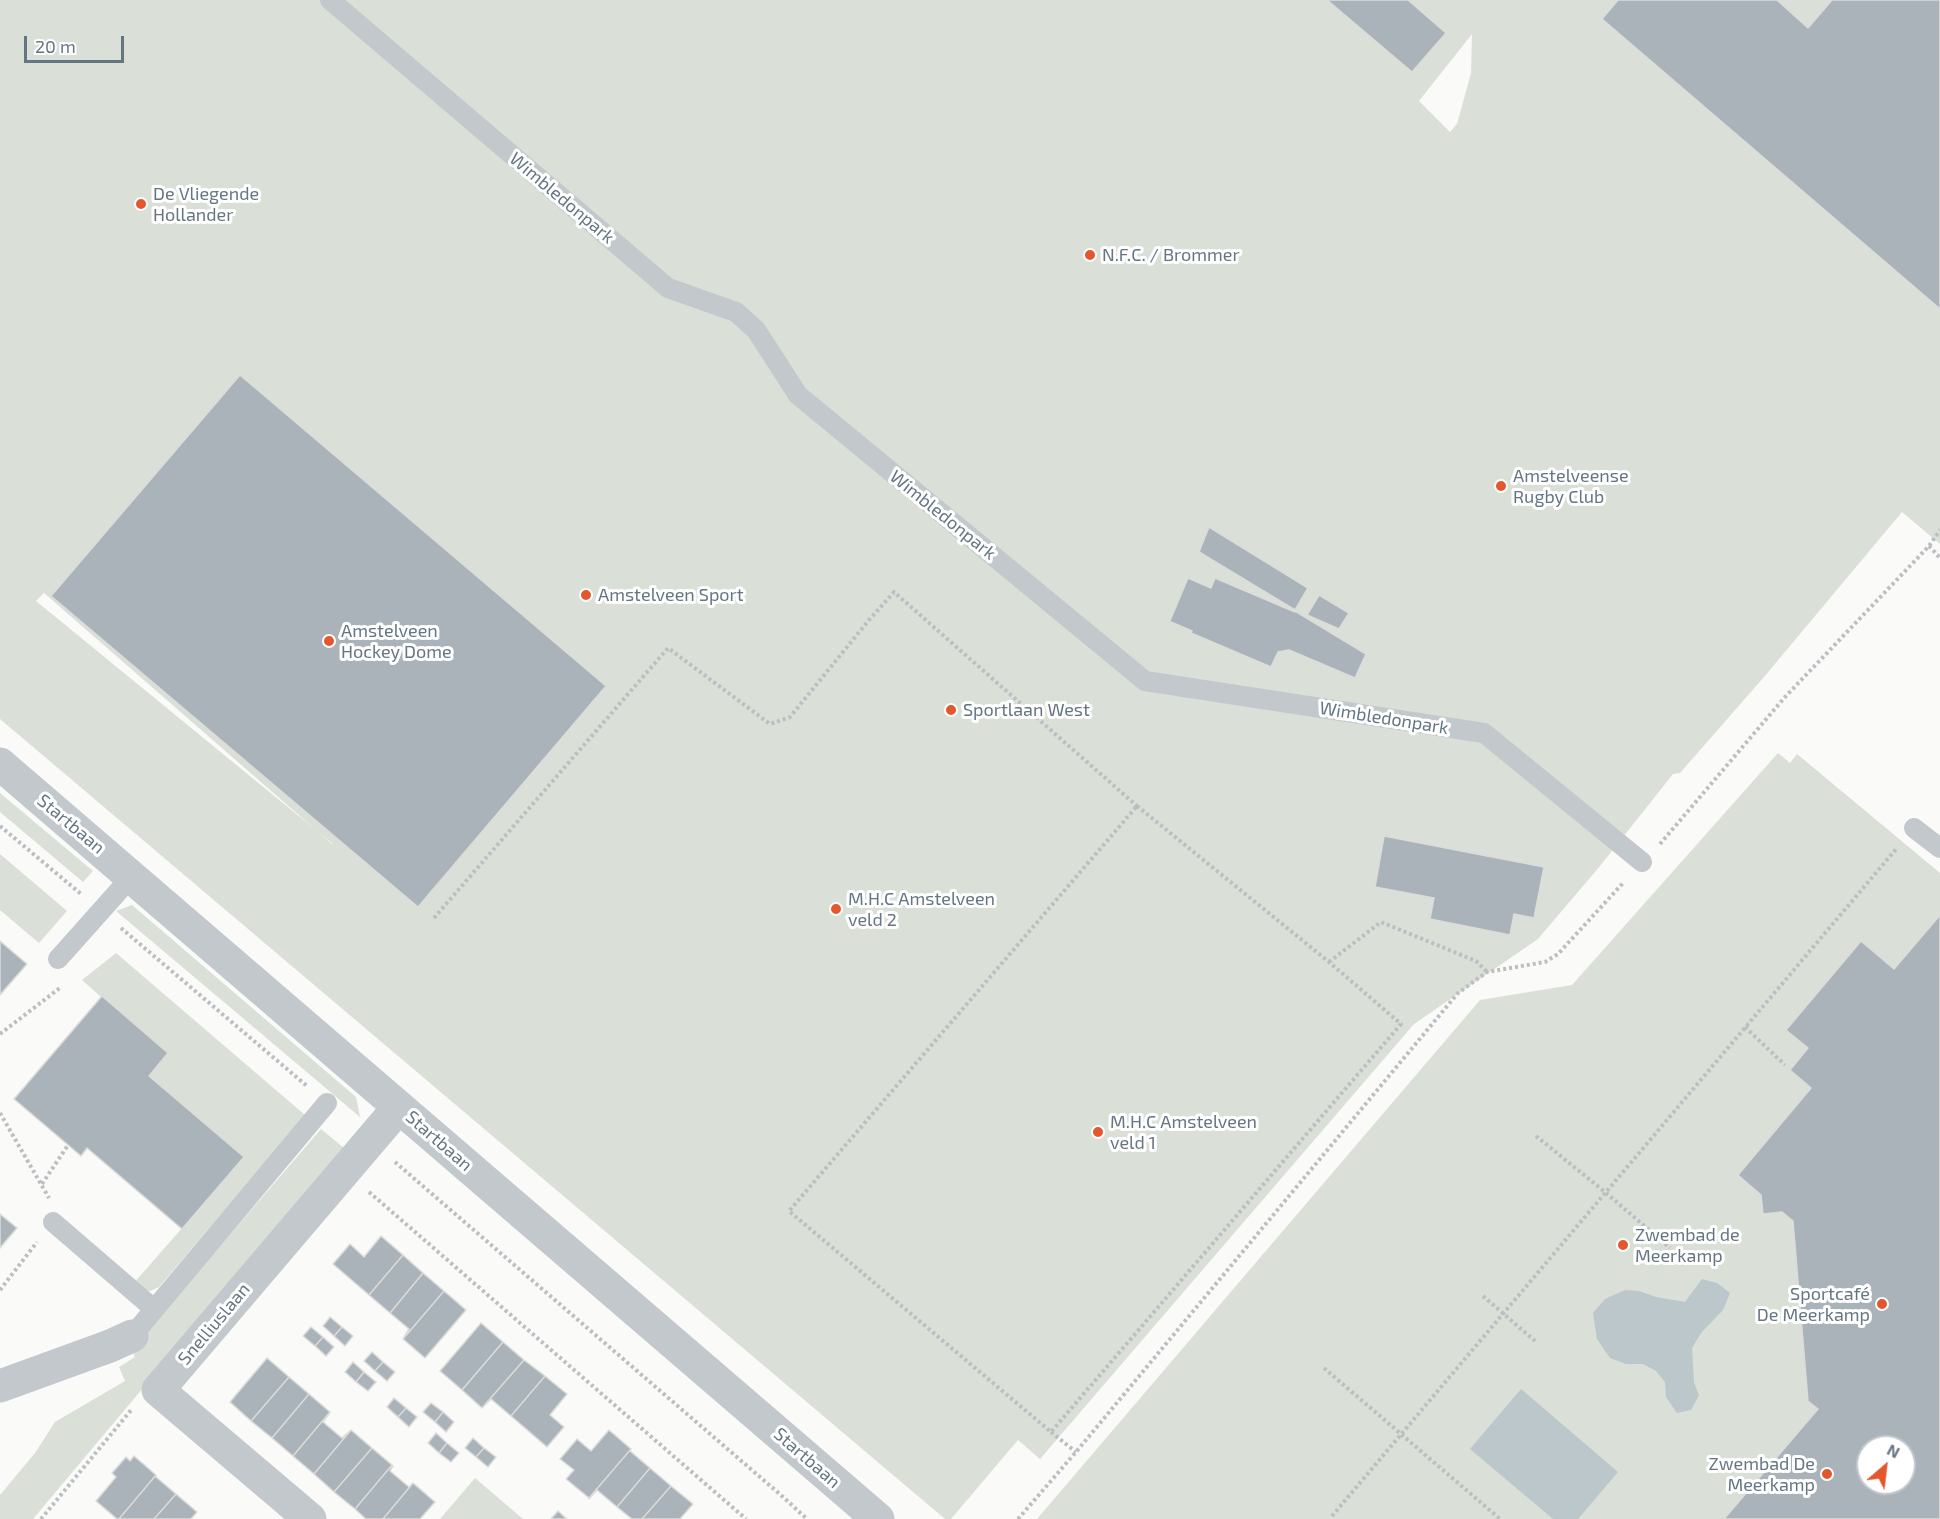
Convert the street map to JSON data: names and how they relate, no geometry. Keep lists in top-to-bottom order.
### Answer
{
  "streets": {
    "street": ["Startbaan", "Snelliuslaan"],
    "lane": ["Wimbledonpark"]
  },
  "crossings": [
    ["Startbaan", "Snelliuslaan"]
  ],
  "places": [
    "De Vliegende Hollander",
    "N.F.C. / Brommer",
    "Amstelveense Rugby Club",
    "Amstelveen Sport",
    "Amstelveen Hockey Dome",
    "Sportlaan West",
    "M.H.C Amstelveen veld 2",
    "M.H.C Amstelveen veld 1",
    "Zwembad de Meerkamp",
    "Sportcafé De Meerkamp",
    "Zwembad De Meerkamp"
  ],
  "scale_bar": "20 m",
  "north": "top right"
}
